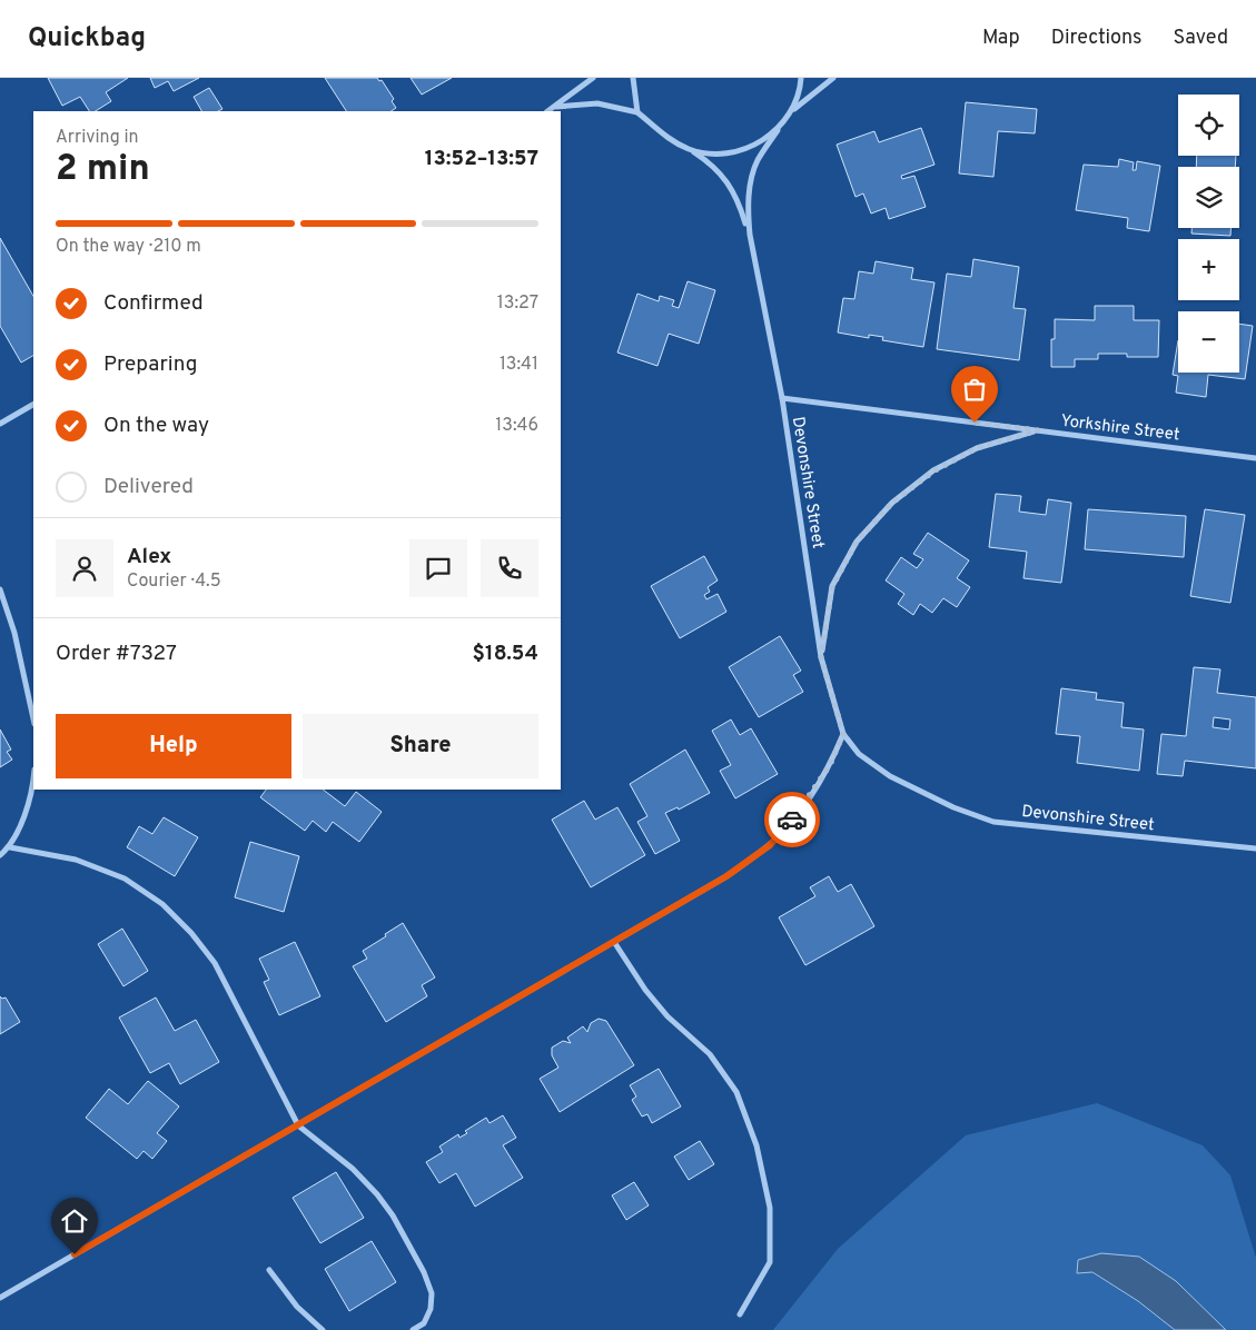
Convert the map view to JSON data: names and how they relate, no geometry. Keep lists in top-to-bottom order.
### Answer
{
  "streets": {
    "street": ["Yorkshire Street", "Devonshire Street"]
  },
  "crossings": [
    ["Yorkshire Street", "Devonshire Street"]
  ],
  "page": {
    "header": "Quickbag",
    "nav": ["Map", "Directions", "Saved"],
    "map_buttons": ["+", "−"],
    "heading": ["2 min", "Arriving in", "13:52–13:57"],
    "panel": [
      "Alex",
      "Courier · 4.5",
      "Order #7327",
      "$18.54"
    ],
    "bar": "On the way · 210 m",
    "list": [
      ["Confirmed", "13:27"],
      ["Preparing", "13:41"],
      ["On the way", "13:46"],
      "Delivered"
    ],
    "buttons": ["Help", "Share"]
  }
}
